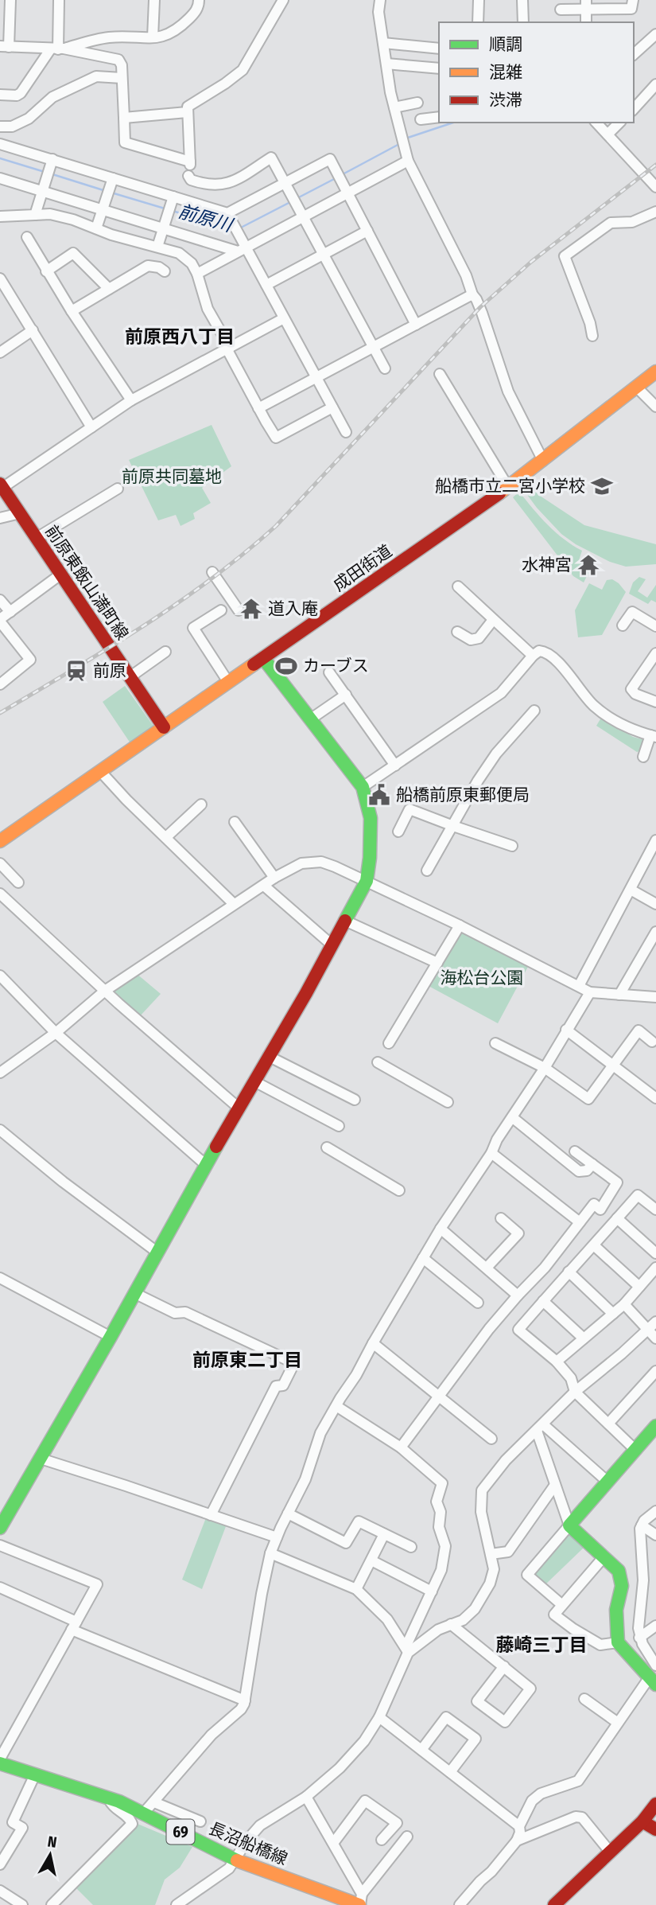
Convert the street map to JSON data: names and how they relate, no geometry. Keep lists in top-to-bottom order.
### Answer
{
  "streets": {
    "main road": [
      "成田街道",
      "前原東飯山満町線",
      "69",
      "長沼船橋線"
    ]
  },
  "crossings": [
    ["成田街道", "前原東飯山満町線"]
  ],
  "districts": ["前原西八丁目", "前原東二丁目", "藤崎三丁目"],
  "water": ["前原川"],
  "parks": ["前原共同墓地", "海松台公園"],
  "places": {
    "school or university": ["船橋市立二宮小学校"],
    "temple": ["水神宮", "道入庵"],
    "sports": ["カーブス"],
    "station": ["前原"],
    "public building": ["船橋前原東郵便局"]
  },
  "legend": ["順調", "混雑", "渋滞"],
  "north": "top"
}
